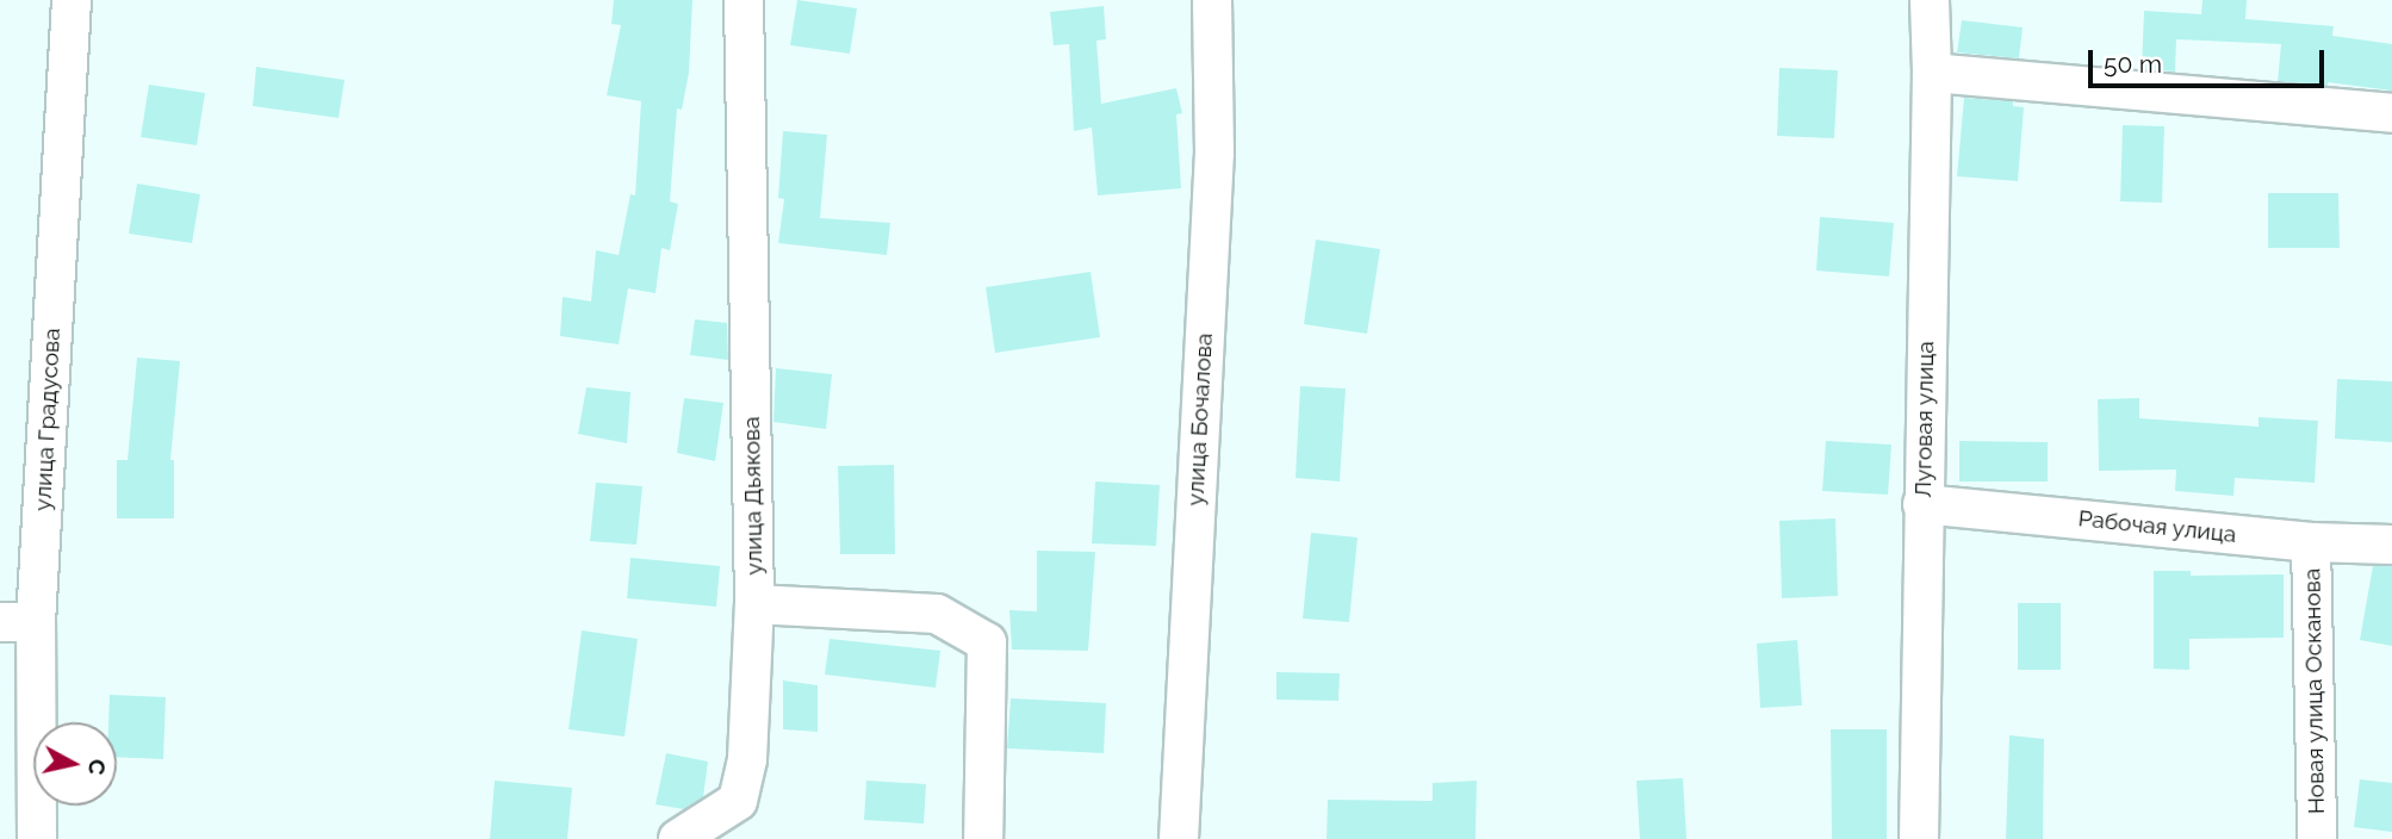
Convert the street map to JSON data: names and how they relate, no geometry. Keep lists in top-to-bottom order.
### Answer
{
  "streets": {
    "street": [
      "улица Градусова",
      "улица Бочалова",
      "Луговая улица",
      "улица Дьякова",
      "Рабочая улица",
      "Новая улица Осканова"
    ]
  },
  "crossings": [
    ["Луговая улица", "Рабочая улица"],
    ["Рабочая улица", "Новая улица Осканова"]
  ],
  "scale_bar": "50 m",
  "north": "right"
}
